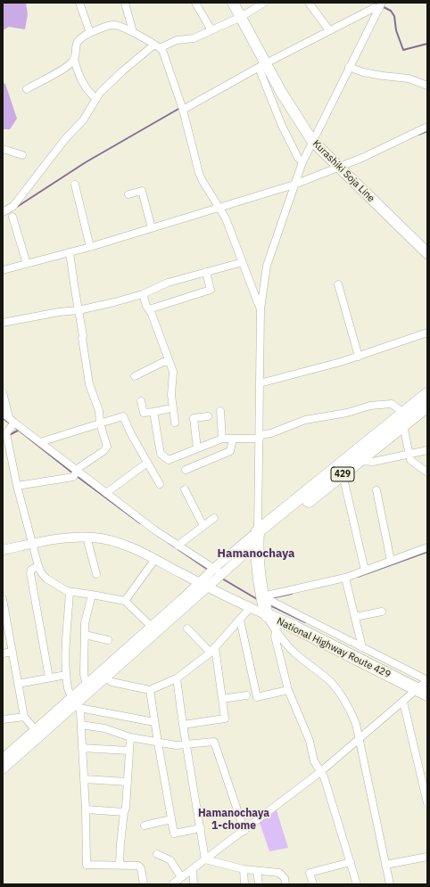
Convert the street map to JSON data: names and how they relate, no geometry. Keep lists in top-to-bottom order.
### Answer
{
  "streets": {
    "highway": ["429", "National Highway Route 429"],
    "main road": ["Kurashiki Soja Line"]
  },
  "districts": ["Hamanochaya", "Hamanochaya 1-chome"]
}
